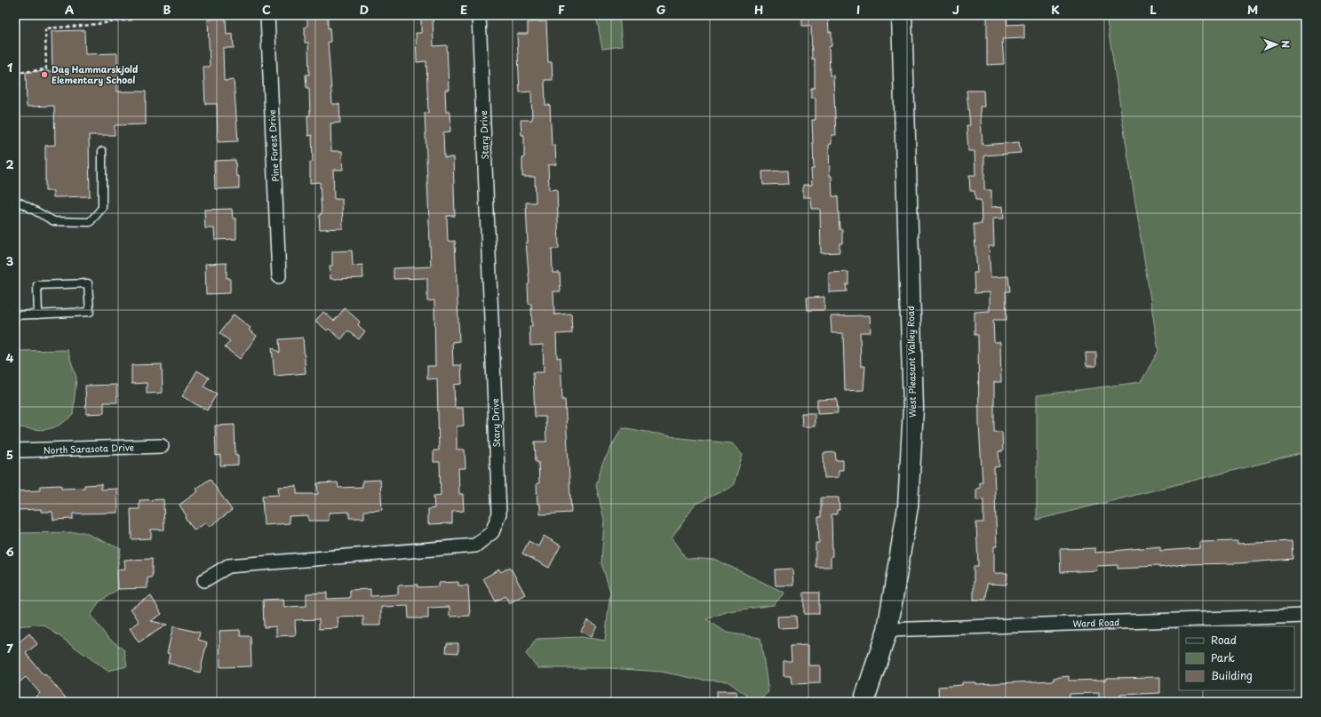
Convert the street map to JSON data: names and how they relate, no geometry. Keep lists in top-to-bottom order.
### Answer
{
  "streets": {
    "main road": ["West Pleasant Valley Road"],
    "street": [
      "Stary Drive",
      "Pine Forest Drive",
      "North Sarasota Drive",
      "Ward Road"
    ]
  },
  "crossings": [
    ["West Pleasant Valley Road", "Ward Road"]
  ],
  "places": ["Dag Hammarskjold Elementary School"],
  "legend": ["Road", "Park", "Building"],
  "north": "right",
  "grid": {
    "columns": [
      "A",
      "B",
      "C",
      "D",
      "E",
      "F",
      "G",
      "H",
      "I",
      "J",
      "K",
      "L",
      "M"
    ],
    "rows": [
      "1",
      "2",
      "3",
      "4",
      "5",
      "6",
      "7"
    ]
  }
}
